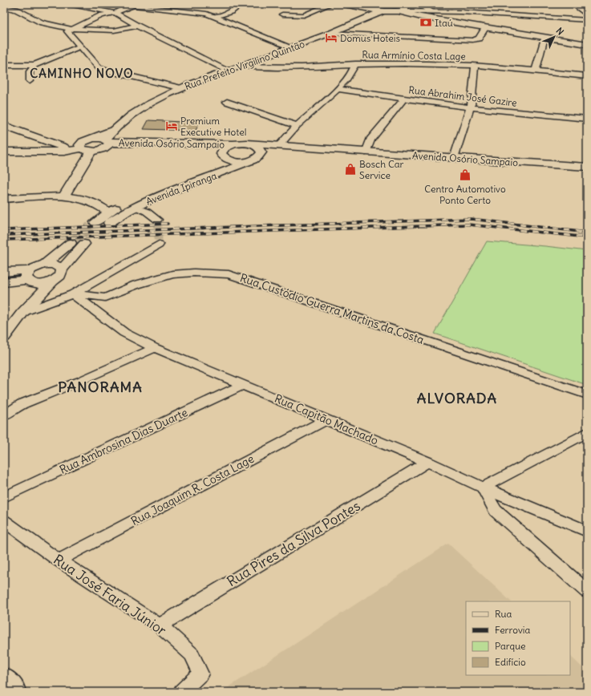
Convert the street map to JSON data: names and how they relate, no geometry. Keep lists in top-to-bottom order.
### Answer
{
  "streets": {
    "street": [
      "Rua Armínio Costa Lage",
      "Rua Prefeito Virgilino Quintão",
      "Rua Abrahim José Gazire",
      "Avenida Osório Sampaio",
      "Avenida Ipiranga",
      "Rua Custódio Guerra Martins da Costa",
      "Rua Capitão Machado",
      "Rua Ambrosina Dias Duarte",
      "Rua Joaquim R. Costa Lage",
      "Rua Pires da Silva Pontes",
      "Rua José Faria Júnior"
    ]
  },
  "crossings": [
    ["Rua Armínio Costa Lage", "Rua Prefeito Virgilino Quintão"],
    ["Rua Prefeito Virgilino Quintão", "Avenida Osório Sampaio"],
    ["Avenida Osório Sampaio", "Avenida Ipiranga"],
    ["Rua Custódio Guerra Martins da Costa", "Rua Capitão Machado"],
    ["Rua Capitão Machado", "Rua Ambrosina Dias Duarte"],
    ["Rua Capitão Machado", "Rua Joaquim R. Costa Lage"],
    ["Rua Capitão Machado", "Rua Pires da Silva Pontes"],
    ["Rua Joaquim R. Costa Lage", "Rua José Faria Júnior"],
    ["Rua Pires da Silva Pontes", "Rua José Faria Júnior"]
  ],
  "districts": ["CAMINHO NOVO", "PANORAMA", "ALVORADA"],
  "places": {
    "bank": ["Itaú"],
    "hotel": ["Domus Hoteis", "Premium Executive Hotel"],
    "shop": ["Bosch Car Service", "Centro Automotivo Ponto Certo"]
  },
  "legend": [
    "Rua",
    "Ferrovia",
    "Parque",
    "Edifício"
  ],
  "north": "top right"
}
